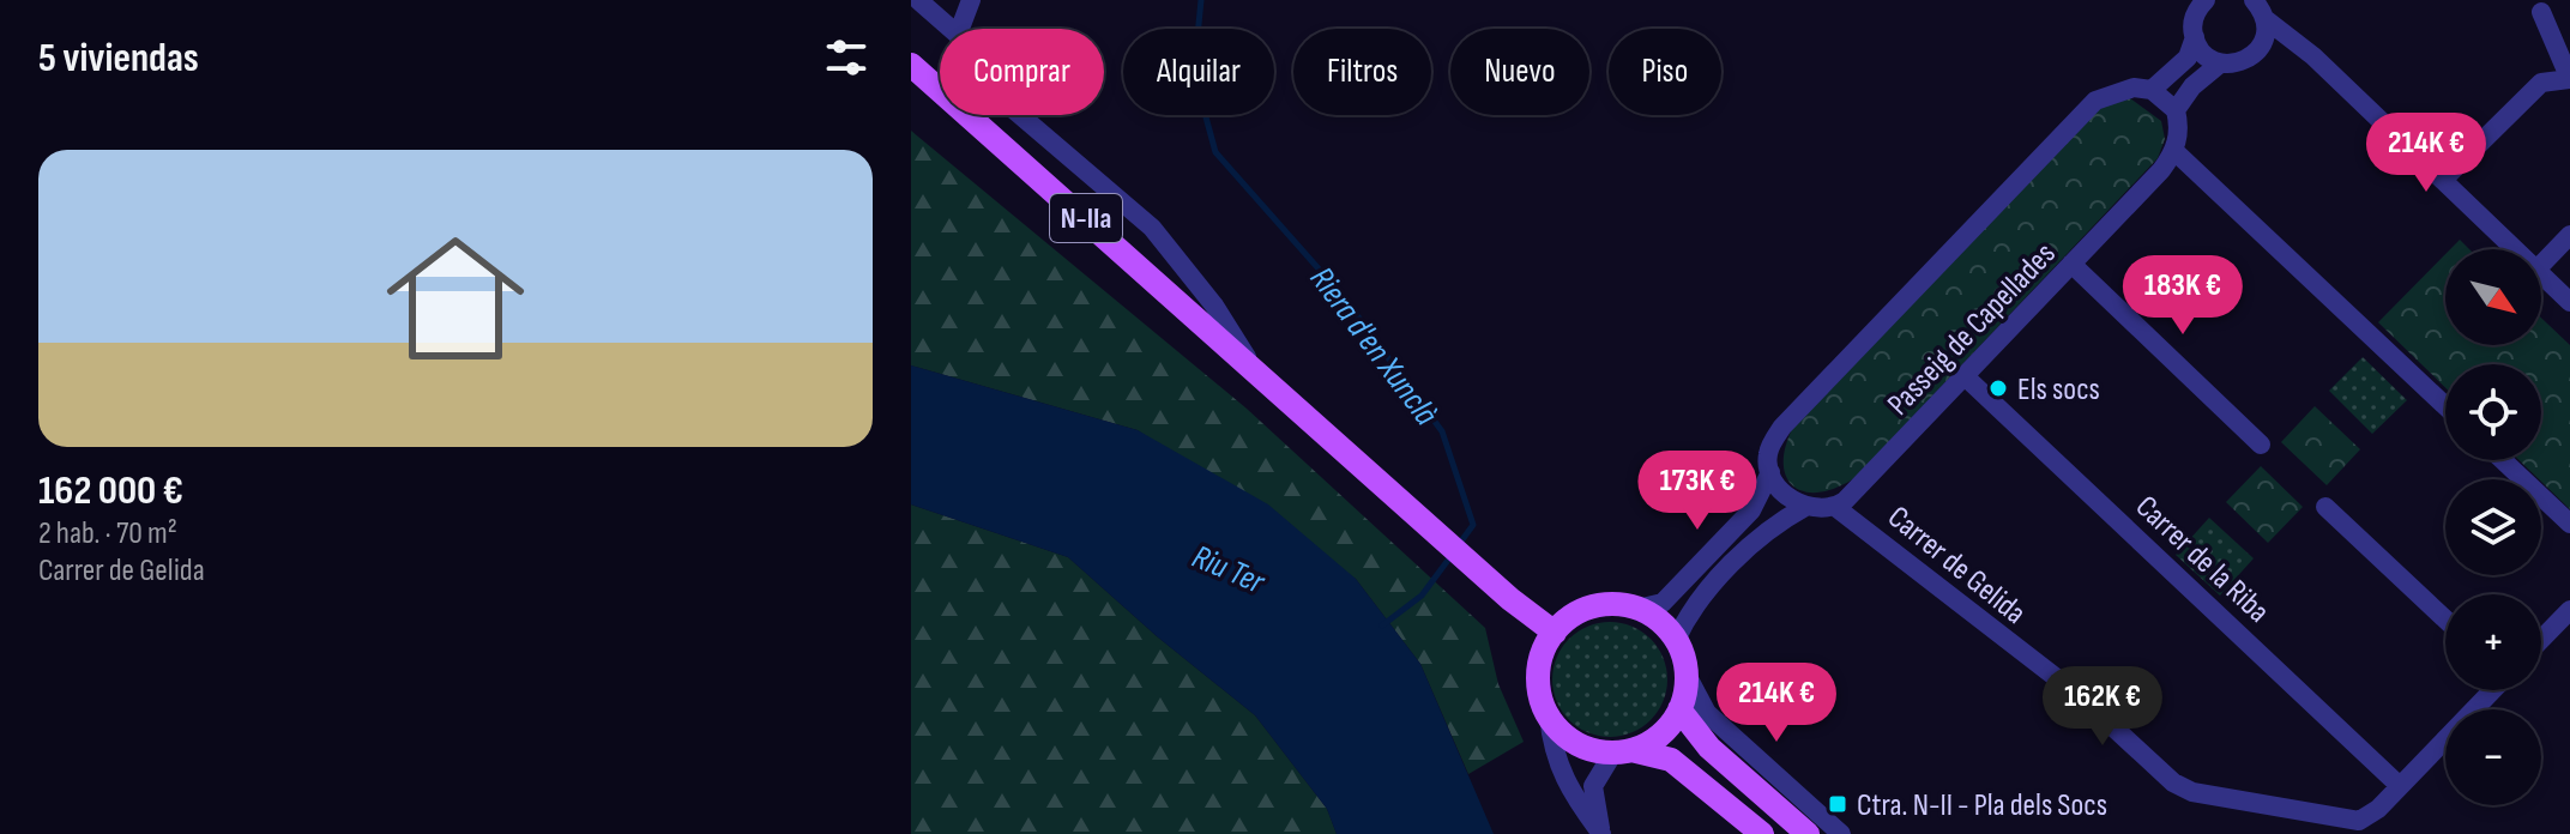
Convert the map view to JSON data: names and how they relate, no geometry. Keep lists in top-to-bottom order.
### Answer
{
  "streets": {
    "main road": ["N-IIa"],
    "street": ["Passeig de Capellades", "Carrer de la Riba", "Carrer de Gelida"]
  },
  "crossings": [
    ["Passeig de Capellades", "Carrer de la Riba"],
    ["Passeig de Capellades", "Carrer de Gelida"],
    ["Carrer de la Riba", "Carrer de Gelida"]
  ],
  "water": ["Riera d'en Xunclà", "Riu Ter"],
  "places": {
    "other": ["Els socs"],
    "transit": ["Ctra. N-II - Pla dels Socs"]
  },
  "north": "bottom right",
  "page": {
    "heading": "5 viviendas",
    "chip": [
      "Comprar",
      "Alquilar",
      "Filtros",
      "Nuevo",
      "Piso"
    ],
    "price": [
      "214K €",
      "183K €",
      "173K €",
      "214K €",
      "162K €"
    ],
    "list": [
      {
        "name": "162 000 €",
        "note": "2 hab. · 70 m² · Carrer de Gelida"
      }
    ],
    "map_buttons": ["+", "−"]
  }
}
